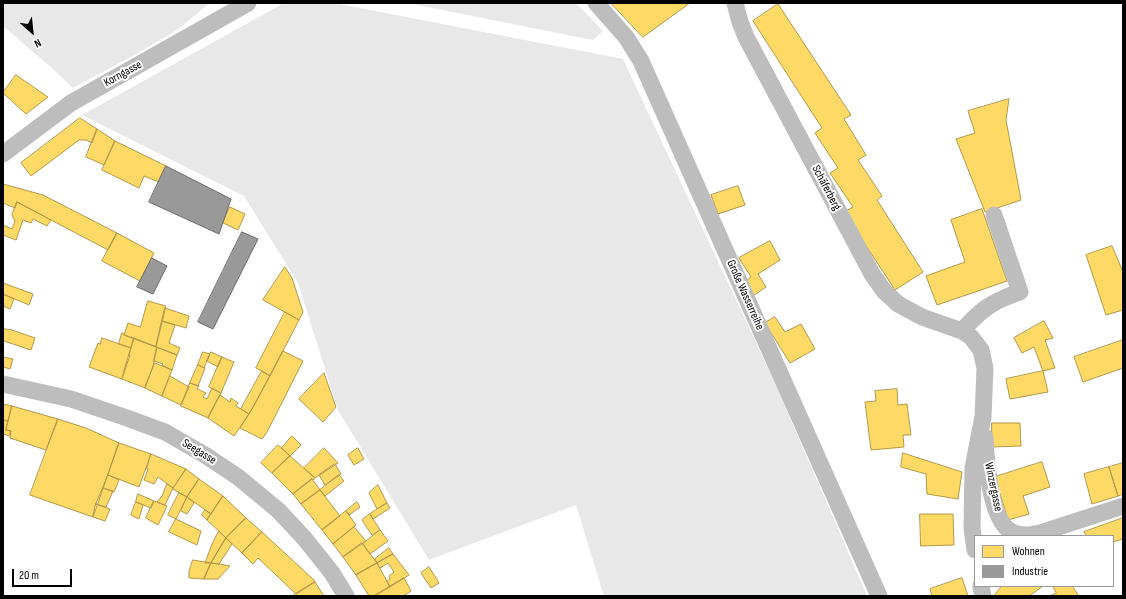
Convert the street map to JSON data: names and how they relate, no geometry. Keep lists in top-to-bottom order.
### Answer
{
  "streets": {
    "street": [
      "Korngasse",
      "Schäferberg",
      "Große Wasserreihe",
      "Seegasse",
      "Winzergasse"
    ]
  },
  "crossings": [
    ["Schäferberg", "Winzergasse"]
  ],
  "legend": ["Wohnen", "Industrie"],
  "scale_bar": "20 m",
  "north": "bottom right"
}
